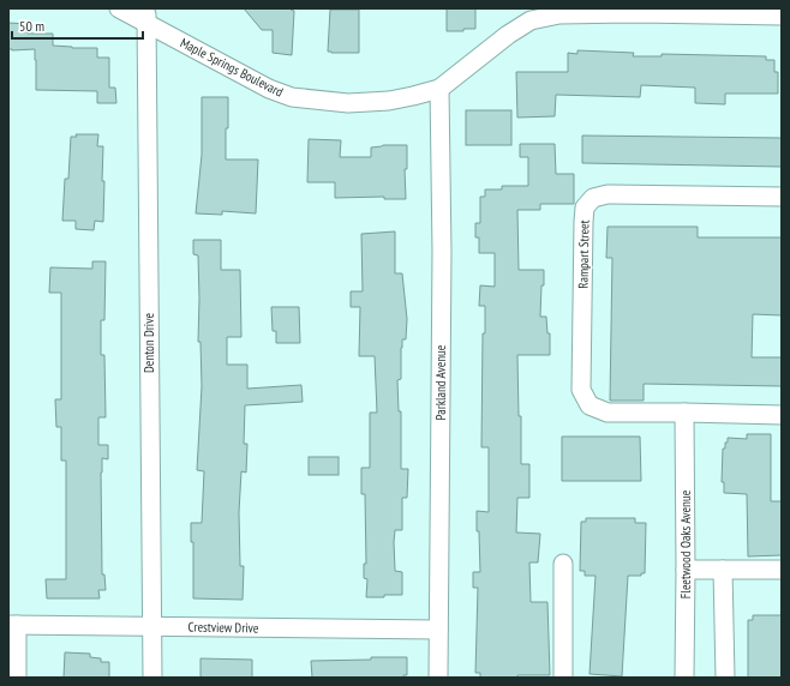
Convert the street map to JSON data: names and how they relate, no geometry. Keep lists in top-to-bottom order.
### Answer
{
  "streets": {
    "street": [
      "Maple Springs Boulevard",
      "Rampart Street",
      "Denton Drive",
      "Parkland Avenue",
      "Fleetwood Oaks Avenue",
      "Crestview Drive"
    ]
  },
  "crossings": [
    ["Maple Springs Boulevard", "Denton Drive"],
    ["Maple Springs Boulevard", "Parkland Avenue"],
    ["Rampart Street", "Fleetwood Oaks Avenue"],
    ["Denton Drive", "Crestview Drive"],
    ["Parkland Avenue", "Crestview Drive"]
  ],
  "scale_bar": "50 m"
}
